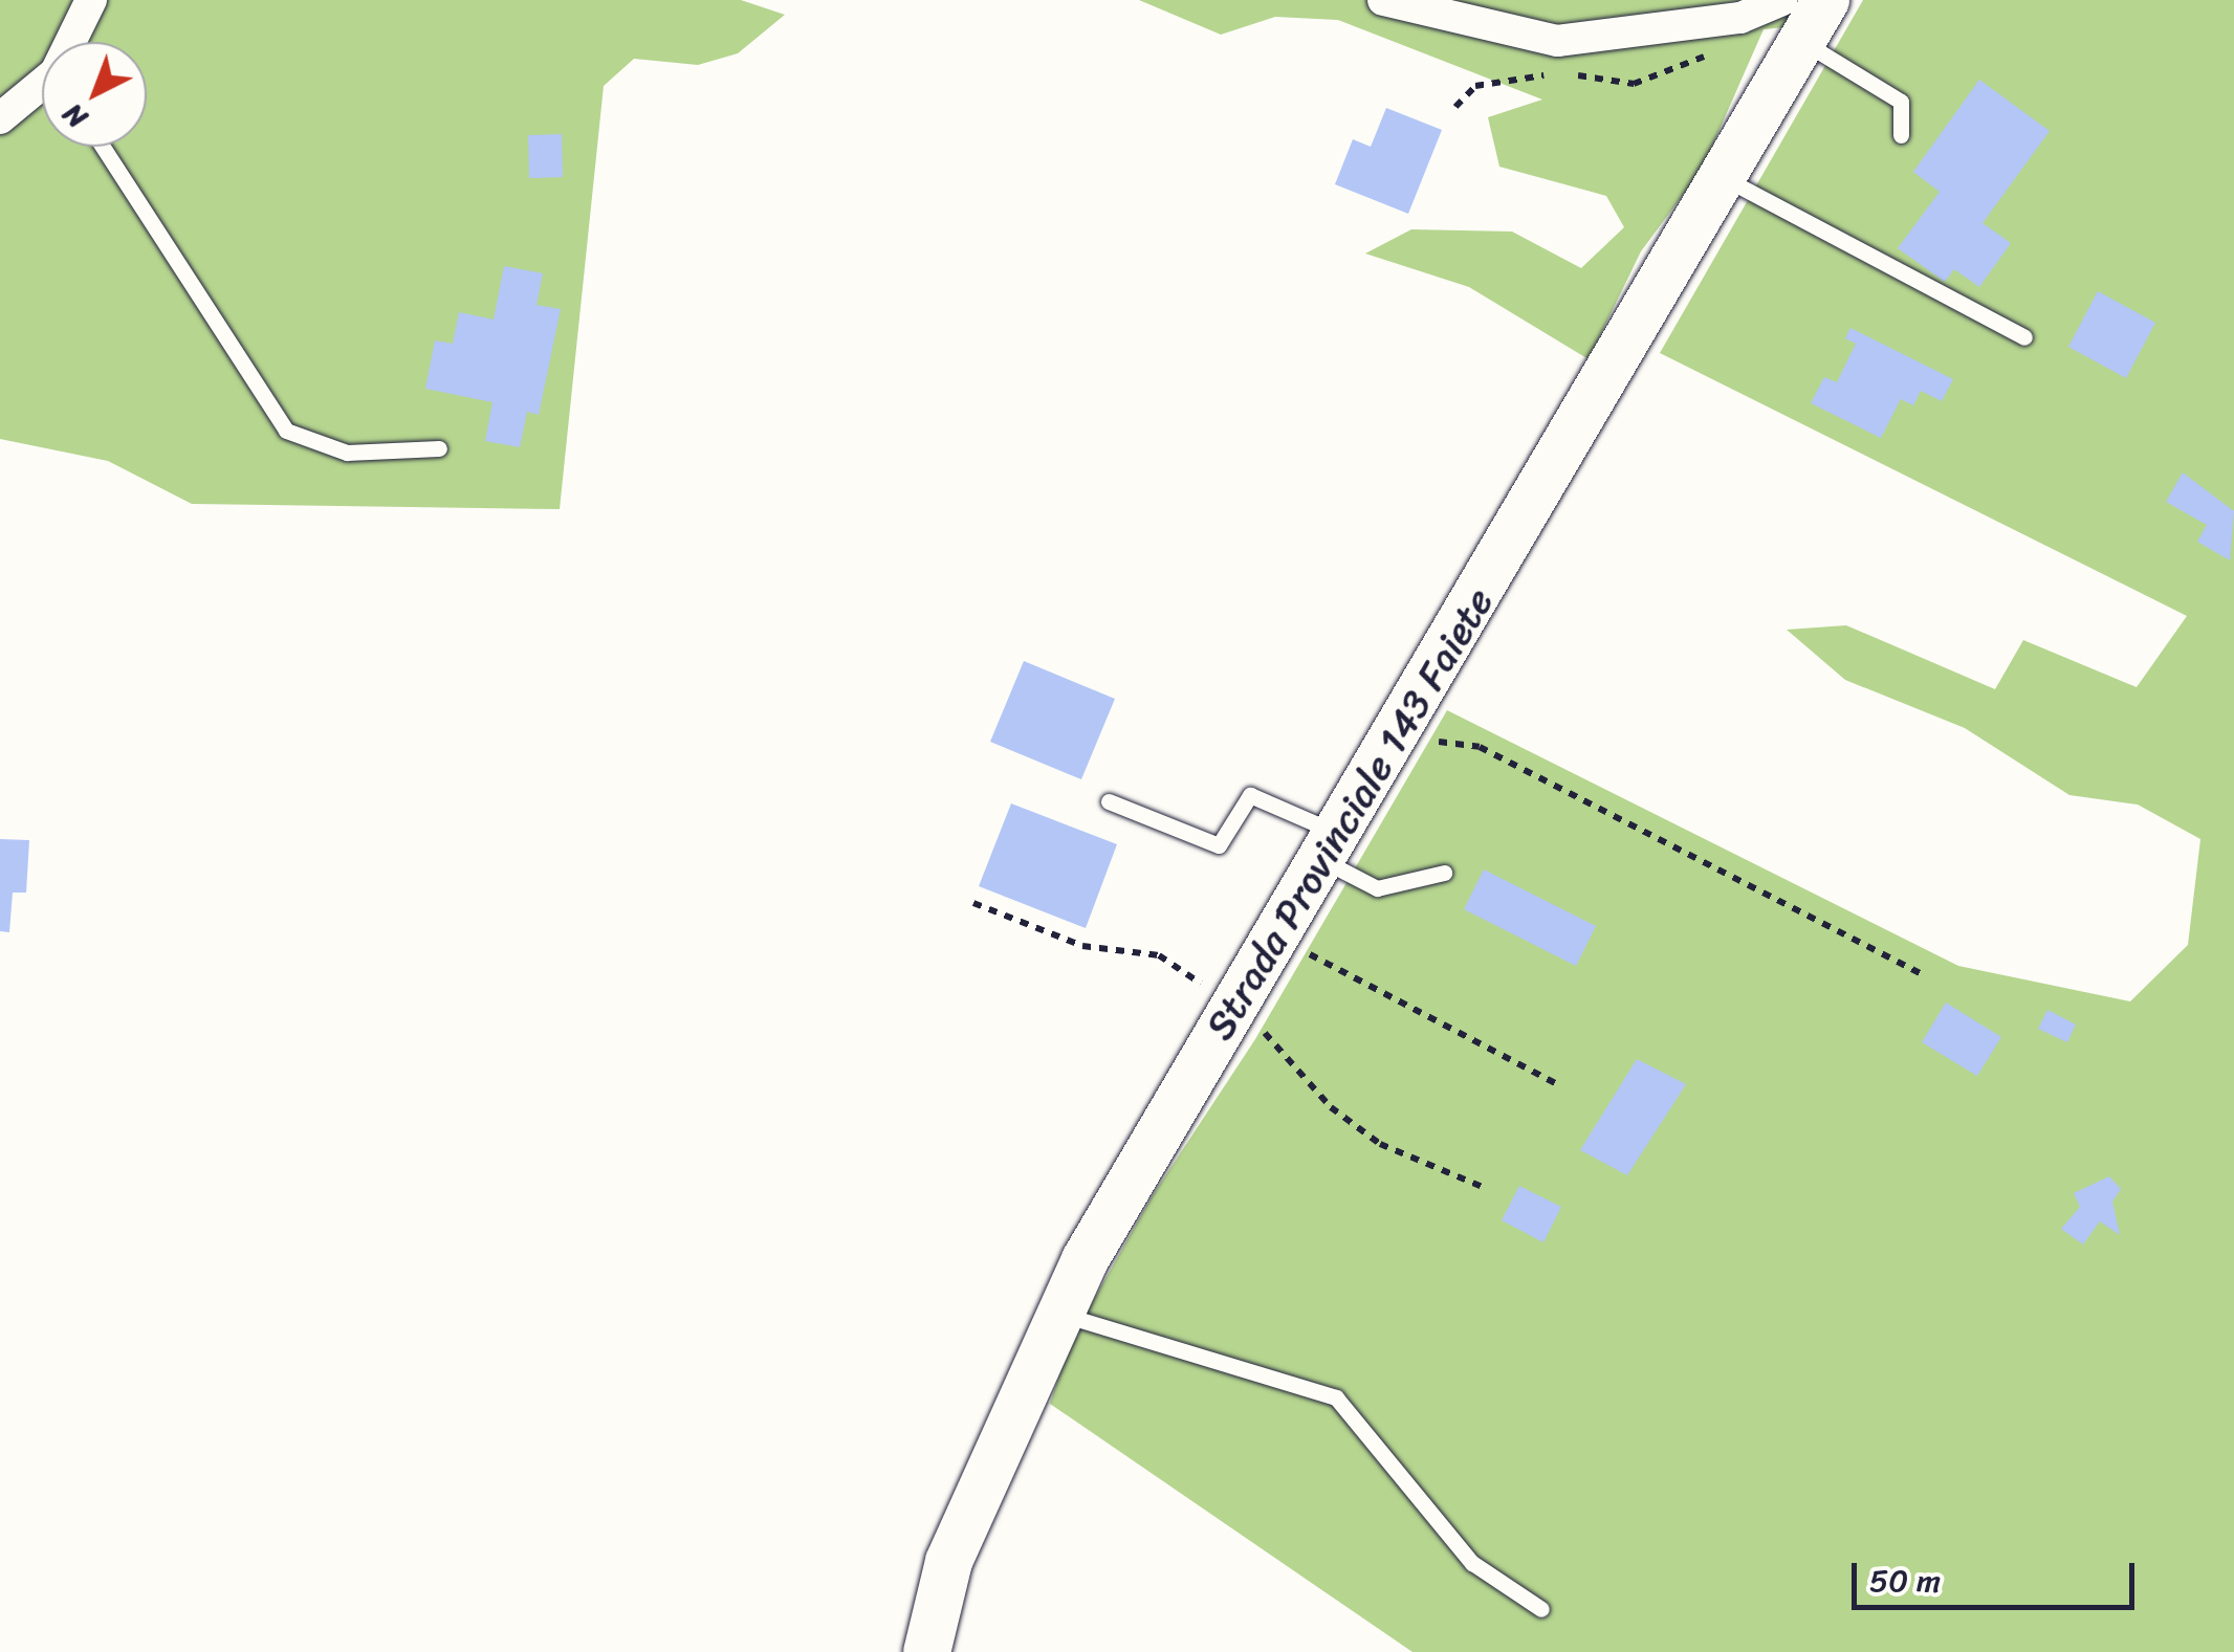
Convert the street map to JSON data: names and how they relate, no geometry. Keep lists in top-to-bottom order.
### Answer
{
  "streets": {
    "main road": ["Strada Provinciale 143 Faiete"]
  },
  "scale_bar": "50 m",
  "north": "bottom left"
}
